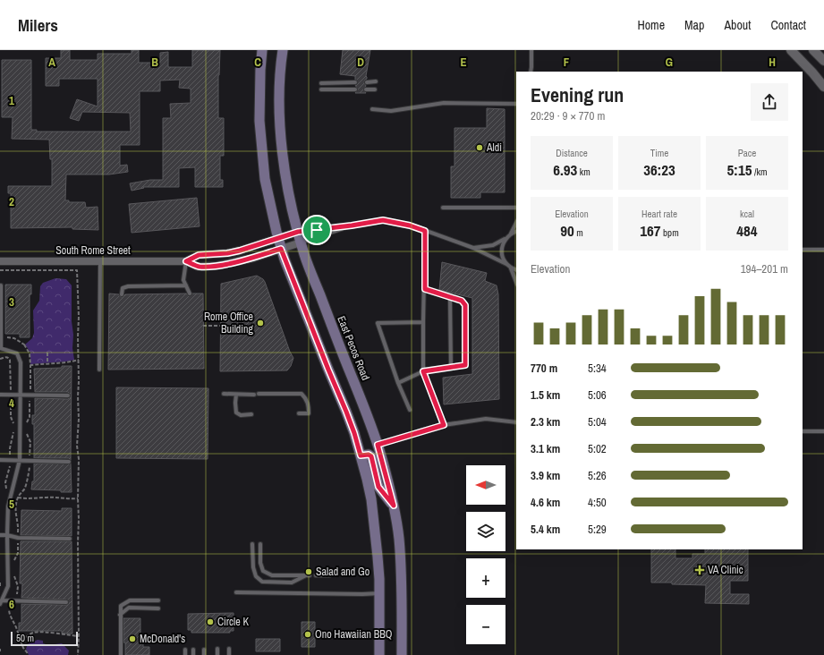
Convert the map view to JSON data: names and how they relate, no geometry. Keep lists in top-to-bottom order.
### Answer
{
  "streets": {
    "main road": ["East Pecos Road"],
    "street": ["South Rome Street"]
  },
  "crossings": [
    ["South Rome Street", "East Pecos Road"]
  ],
  "places": {
    "other": [
      "Aldi",
      "Rome Office Building",
      "Salad and Go",
      "Circle K",
      "Ono Hawaiian BBQ",
      "McDonald's"
    ],
    "health": ["VA Clinic"]
  },
  "scale_bar": "50 m",
  "north": "left",
  "page": {
    "header": "Milers",
    "nav": [
      "Home",
      "Map",
      "About",
      "Contact"
    ],
    "heading": ["Evening run", "20:29 · 9 × 770 m"],
    "stats": [
      ["Distance", "6.93 km"],
      ["Time", "36:23"],
      ["Pace", "5:15 /km"],
      ["Elevation", "90 m"],
      ["Heart rate", "167 bpm"],
      ["kcal", "484"]
    ],
    "chart": ["Elevation", "194–201 m"],
    "list": [
      {
        "name": "770 m",
        "note": "5:34"
      },
      {
        "name": "1.5 km",
        "note": "5:06"
      },
      {
        "name": "2.3 km",
        "note": "5:04"
      },
      {
        "name": "3.1 km",
        "note": "5:02"
      },
      {
        "name": "3.9 km",
        "note": "5:26"
      },
      {
        "name": "4.6 km",
        "note": "4:50"
      },
      {
        "name": "5.4 km",
        "note": "5:29"
      }
    ],
    "map_buttons": ["+", "−"],
    "scale": "50 m"
  },
  "grid": {
    "columns": [
      "A",
      "B",
      "C",
      "D",
      "E",
      "F",
      "G",
      "H"
    ],
    "rows": [
      "1",
      "2",
      "3",
      "4",
      "5",
      "6"
    ]
  }
}
